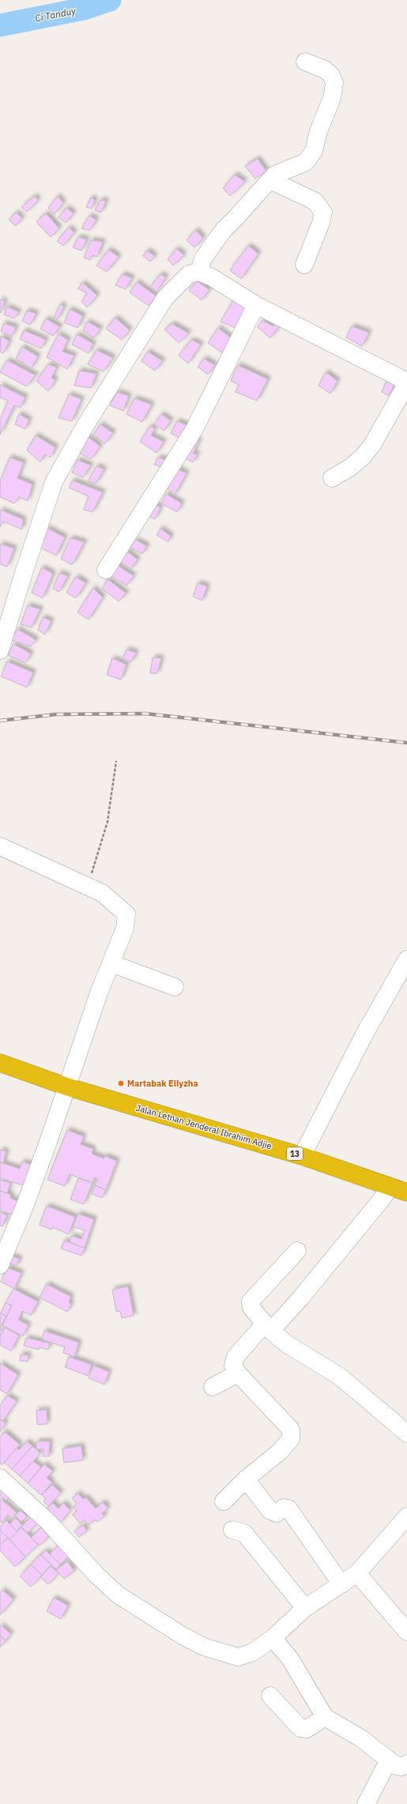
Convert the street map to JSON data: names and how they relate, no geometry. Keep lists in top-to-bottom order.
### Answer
{
  "streets": {
    "highway": ["Jalan Letnan Jenderal Ibrahim Adjie", "13"]
  },
  "water": ["Ci Tanduy"],
  "places": ["Martabak Ellyzha"]
}
